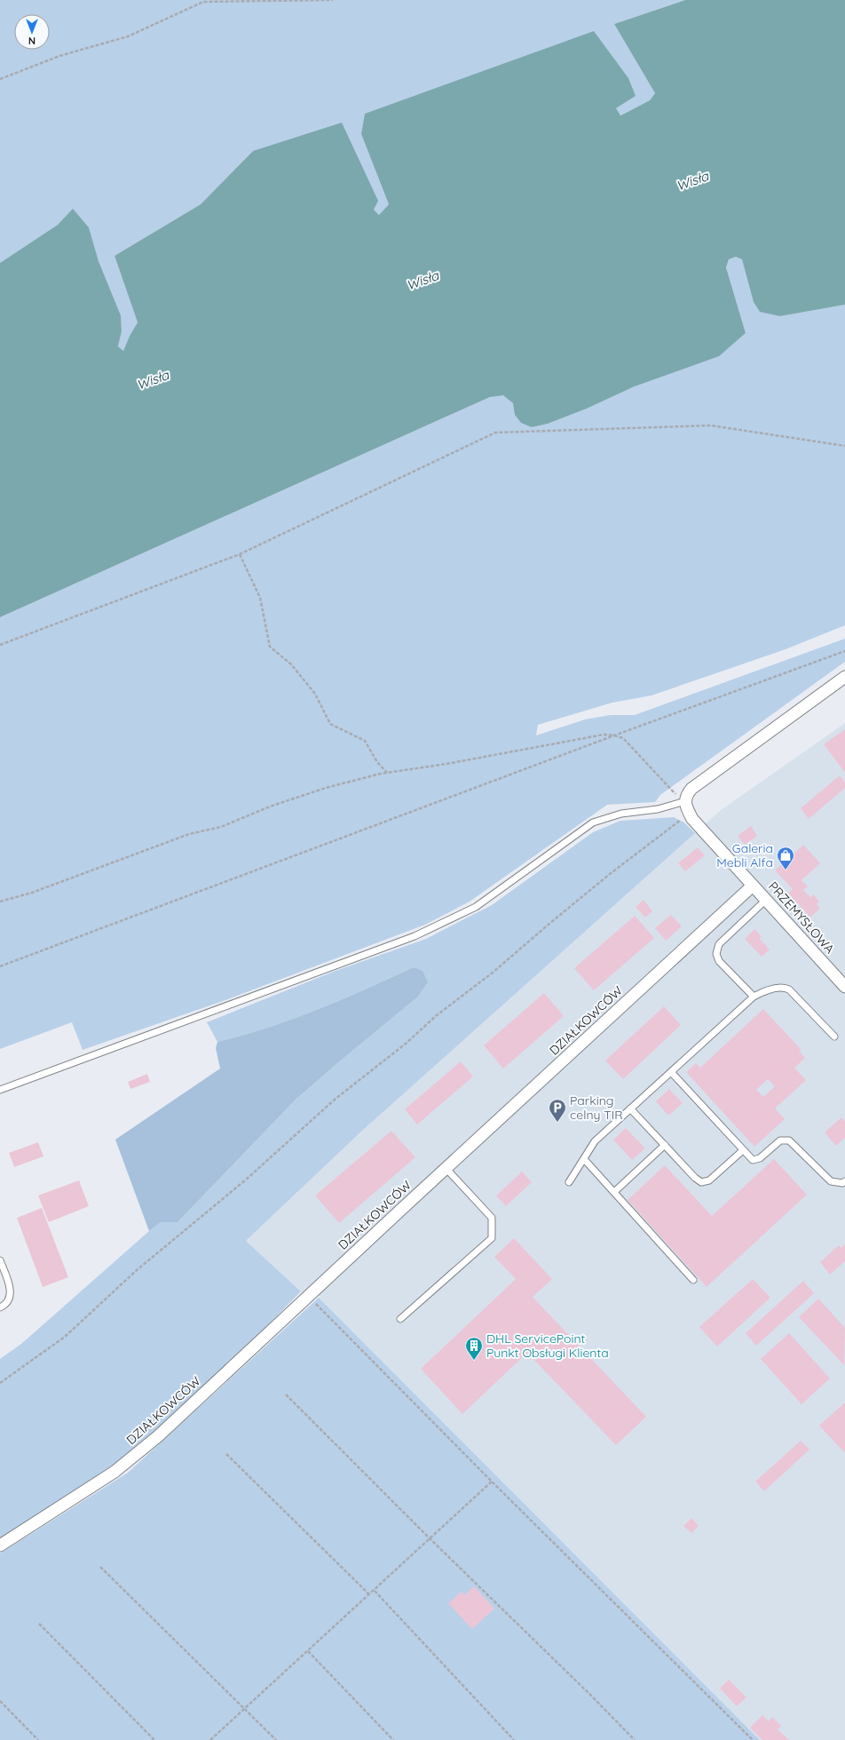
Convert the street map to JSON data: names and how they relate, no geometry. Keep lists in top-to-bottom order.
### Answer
{
  "streets": {
    "street": ["PRZEMYSŁOWA", "DZIAŁKOWCÓW"]
  },
  "crossings": [
    ["PRZEMYSŁOWA", "DZIAŁKOWCÓW"]
  ],
  "water": ["Wisła"],
  "places": {
    "shop": ["Galeria Mebli Alfa"],
    "parking": ["Parking celny TIR"],
    "building": ["DHL ServicePoint Punkt Obsługi Klienta"]
  },
  "north": "bottom"
}
